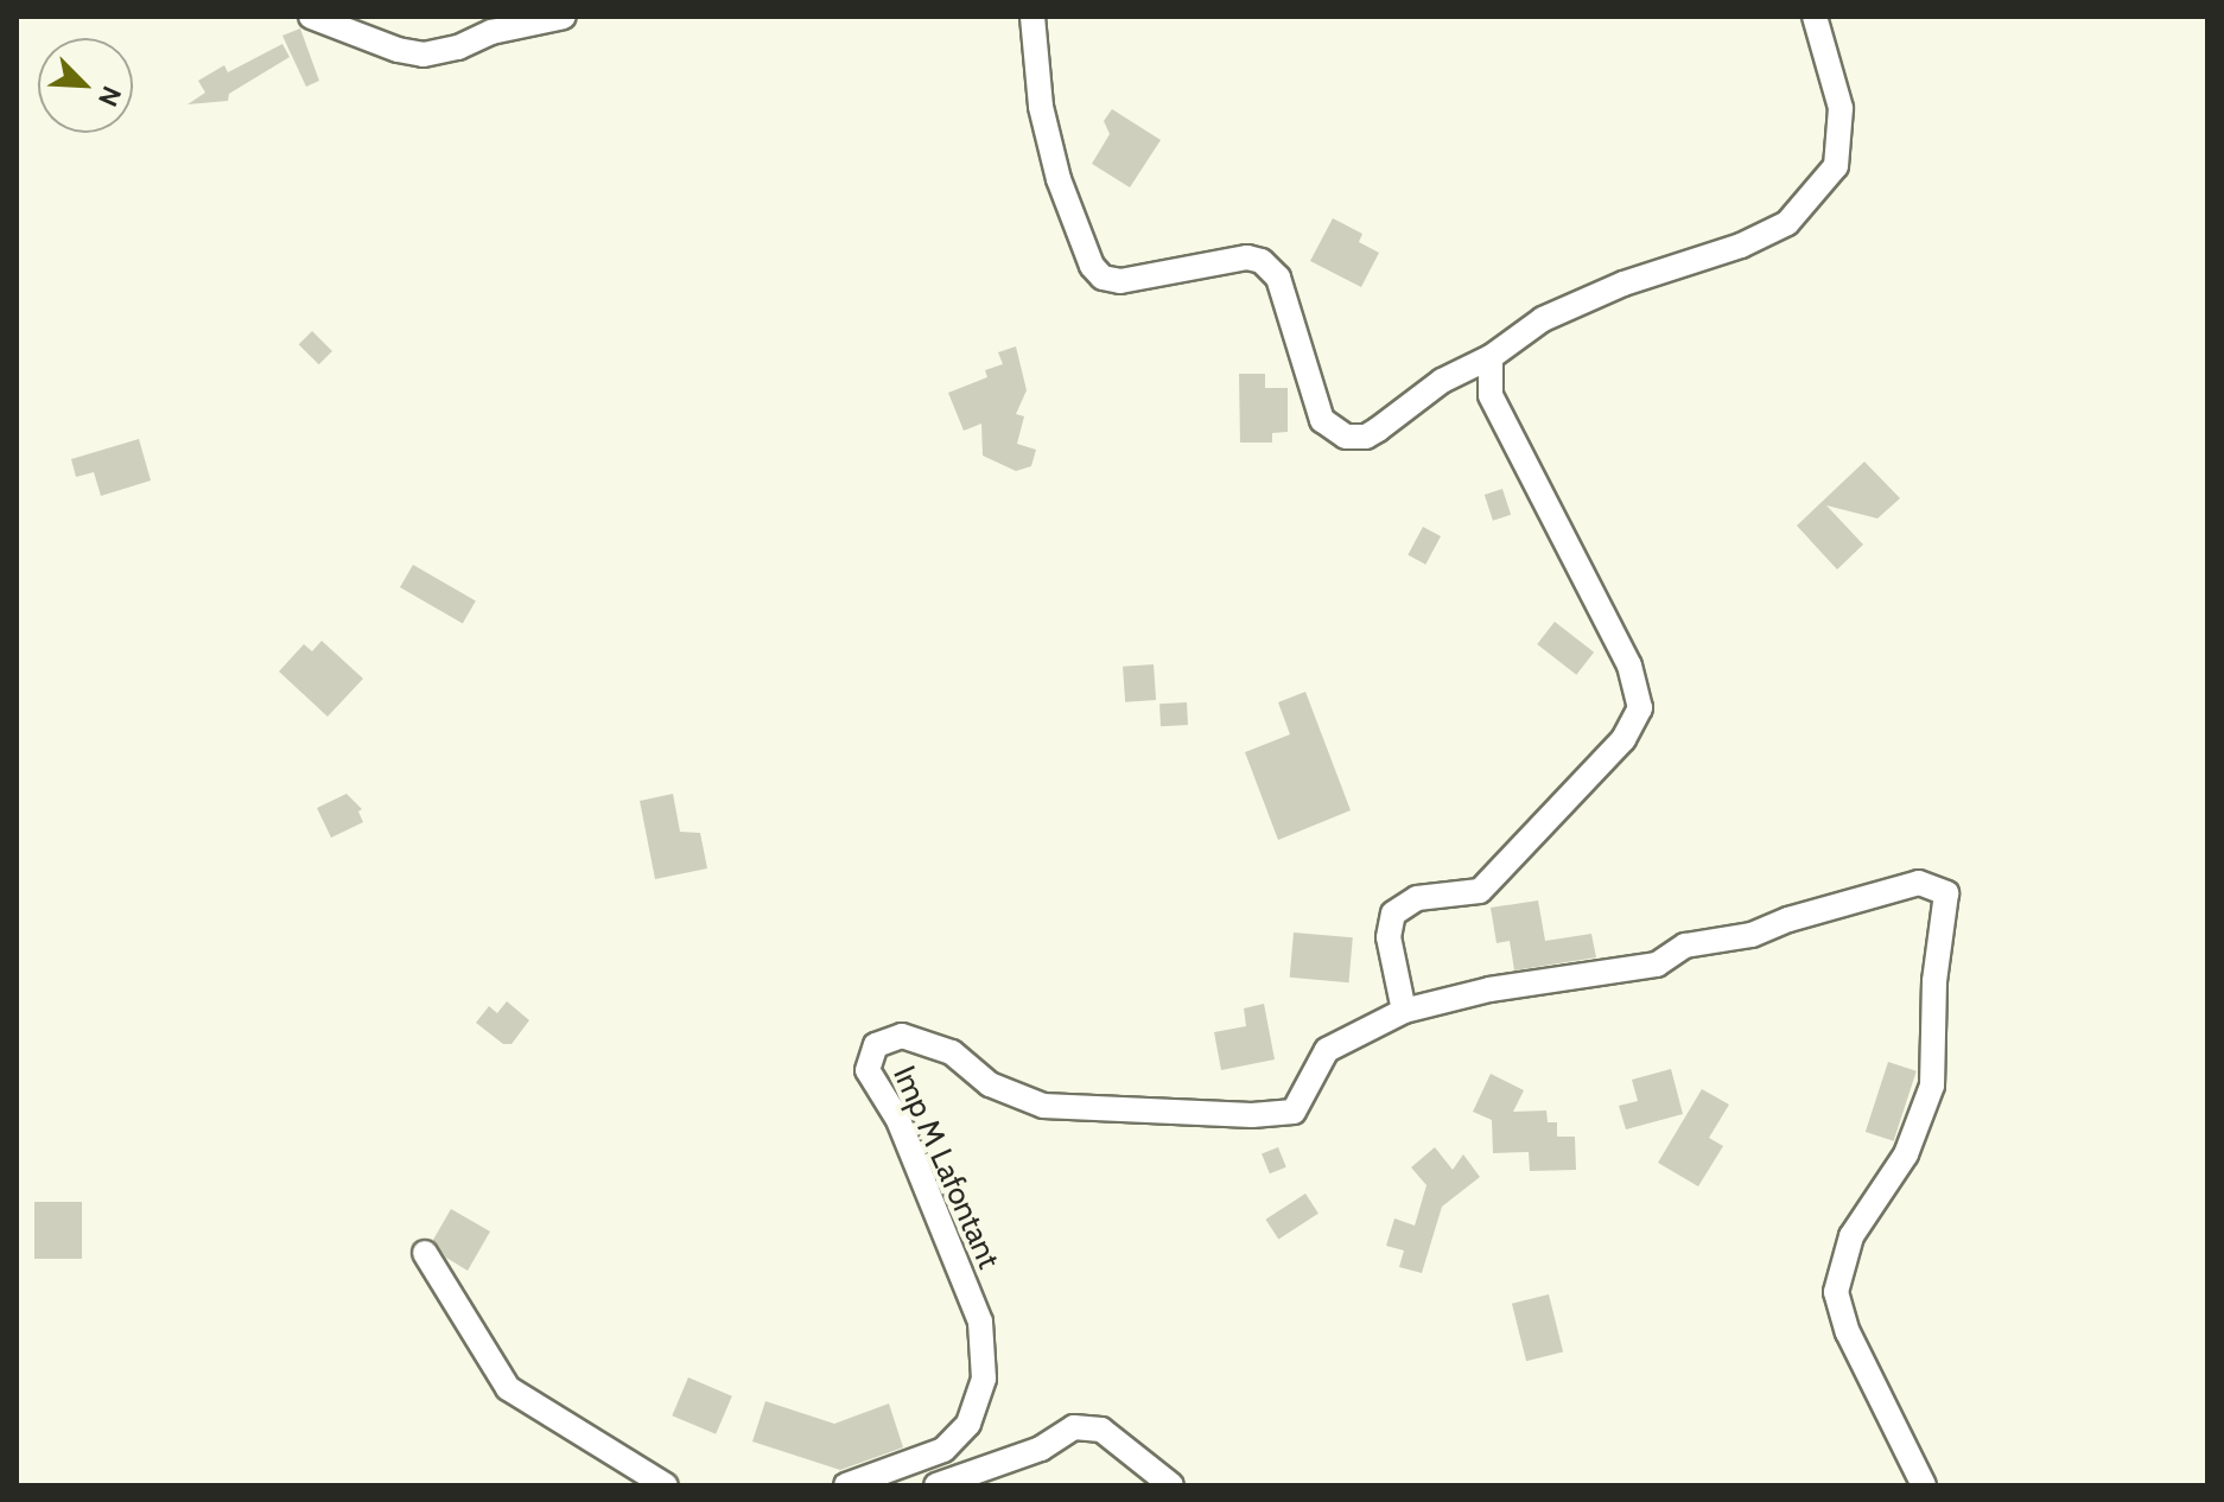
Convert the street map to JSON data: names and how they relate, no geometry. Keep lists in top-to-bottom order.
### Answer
{
  "streets": {
    "street": ["Imp M Lafontant"]
  },
  "north": "bottom right"
}
